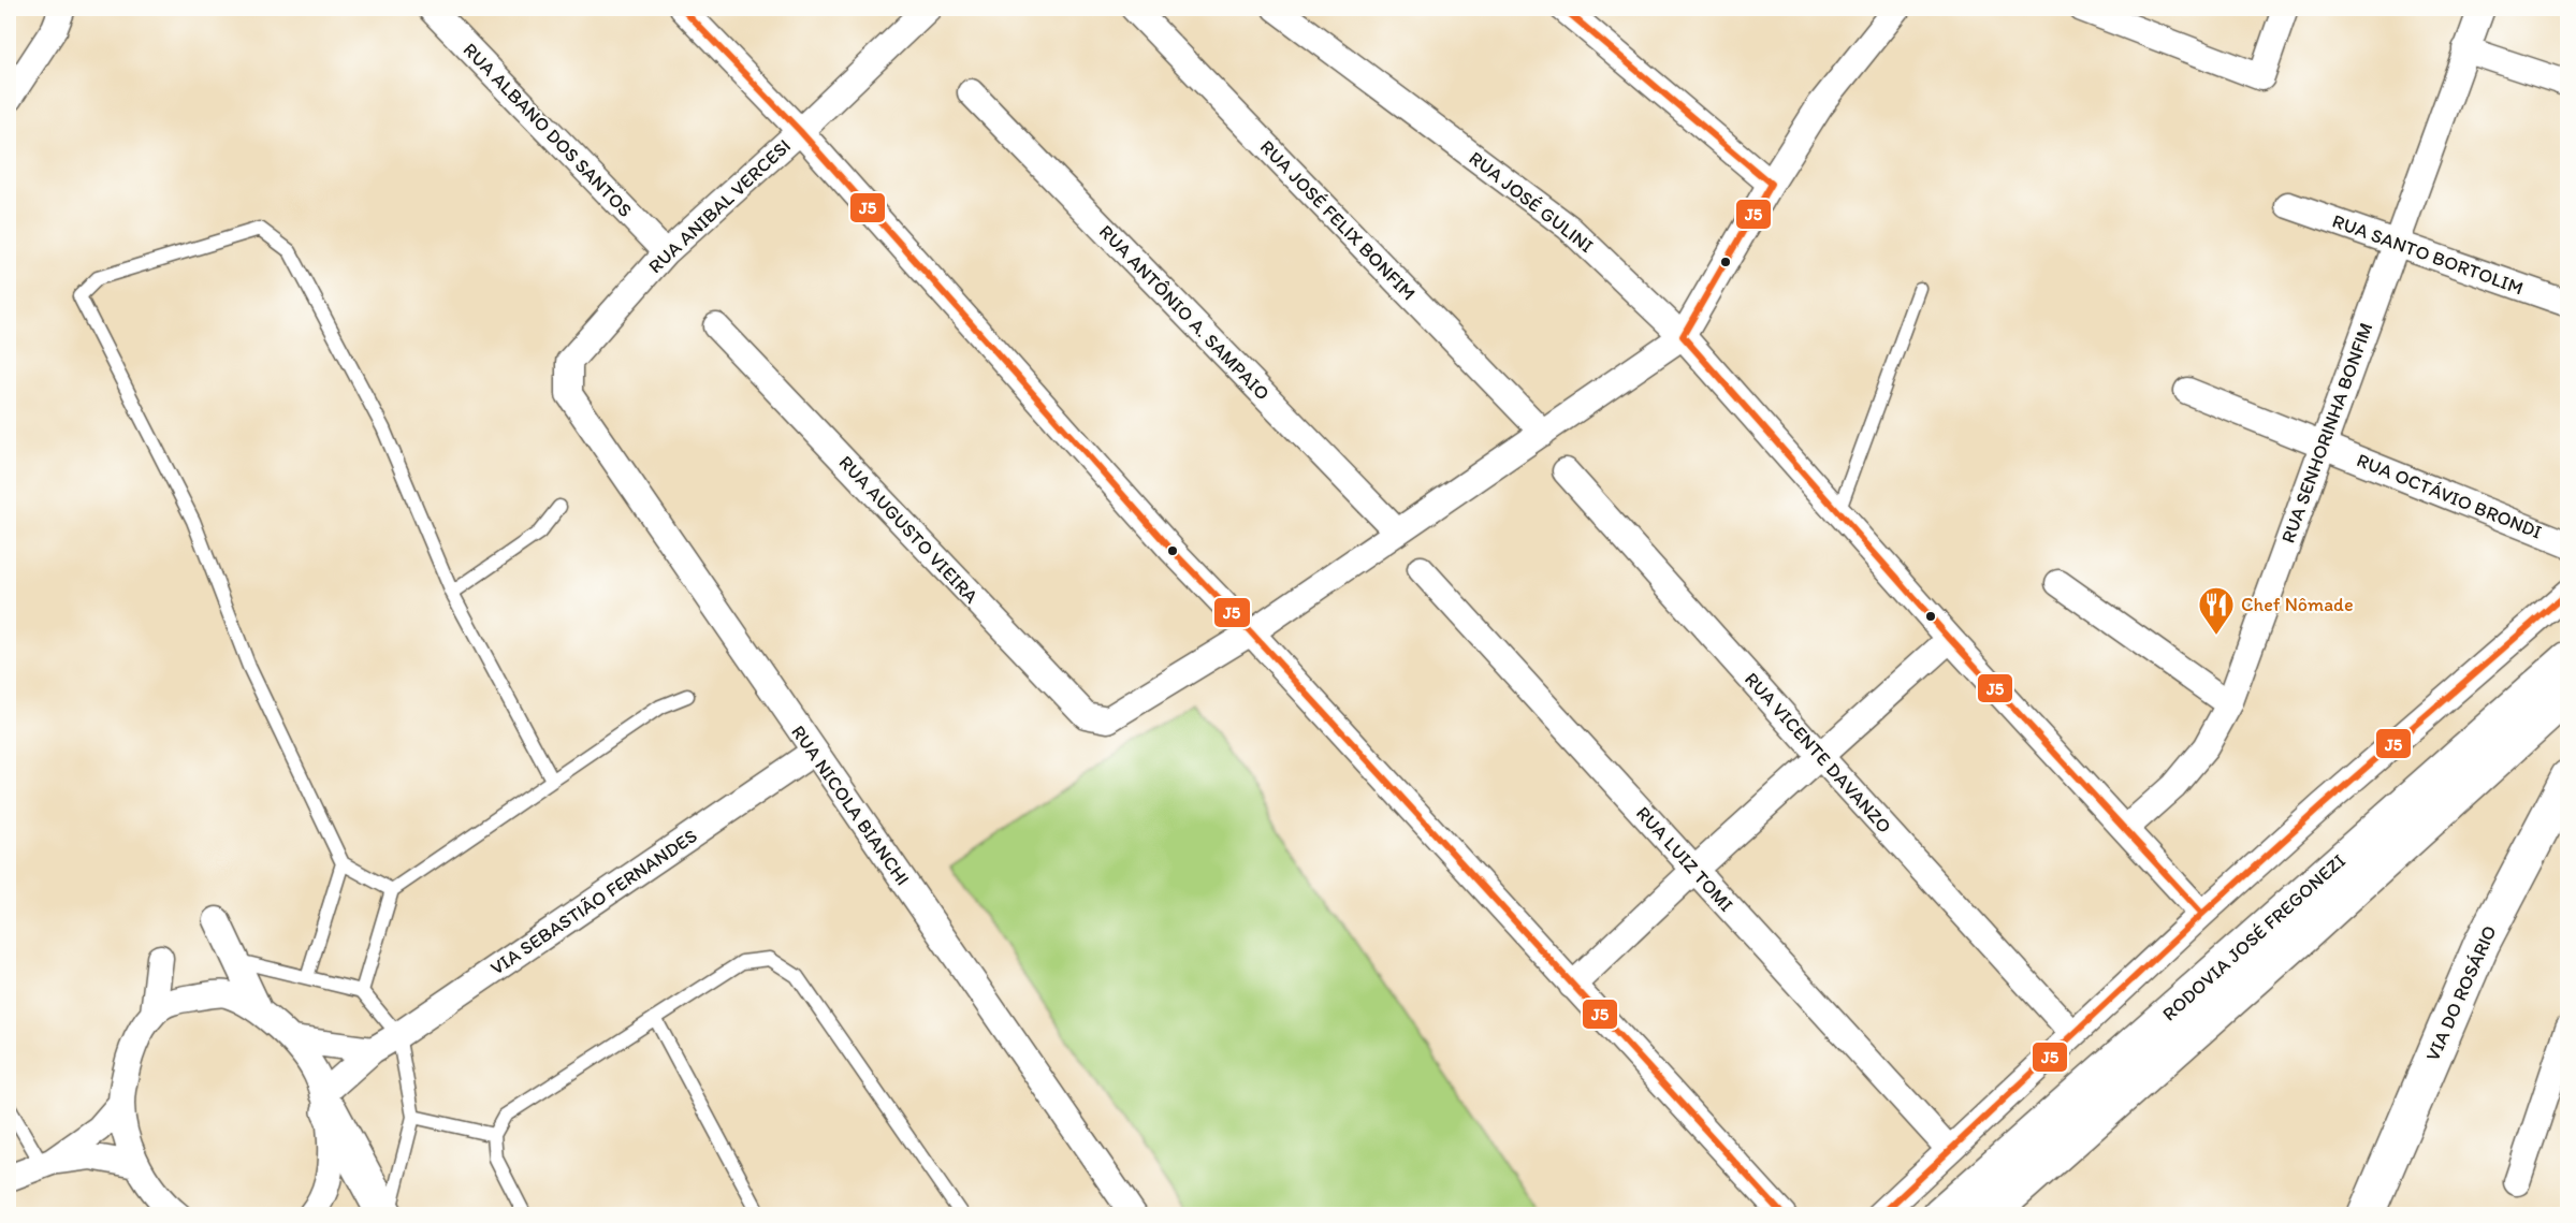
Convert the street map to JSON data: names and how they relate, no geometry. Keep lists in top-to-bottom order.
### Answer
{
  "streets": {
    "main road": ["RODOVIA JOSÉ FREGONEZI", "VIA DO ROSÁRIO"],
    "street": [
      "RUA ALBANO DOS SANTOS",
      "RUA JOSÉ GULINI",
      "RUA ANIBAL VERCESI",
      "RUA JOSÉ FELIX BONFIM",
      "RUA SANTO BORTOLIM",
      "RUA ANTÔNIO A. SAMPAIO",
      "RUA SENHORINHA BONFIM",
      "RUA OCTÁVIO BRONDI",
      "RUA AUGUSTO VIEIRA",
      "RUA VICENTE DAVANZO",
      "RUA NICOLA BIANCHI",
      "RUA LUIZ TOMI",
      "VIA SEBASTIÃO FERNANDES"
    ]
  },
  "crossings": [
    ["RUA ALBANO DOS SANTOS", "RUA ANIBAL VERCESI"],
    ["RUA JOSÉ GULINI", "RUA SENHORINHA BONFIM"],
    ["RUA ANIBAL VERCESI", "RUA NICOLA BIANCHI"],
    ["RUA SANTO BORTOLIM", "RUA SENHORINHA BONFIM"],
    ["RUA SENHORINHA BONFIM", "RUA OCTÁVIO BRONDI"],
    ["RUA NICOLA BIANCHI", "VIA SEBASTIÃO FERNANDES"]
  ],
  "places": {
    "restaurant": ["Chef Nômade"]
  },
  "lines": ["transit line J5"]
}
